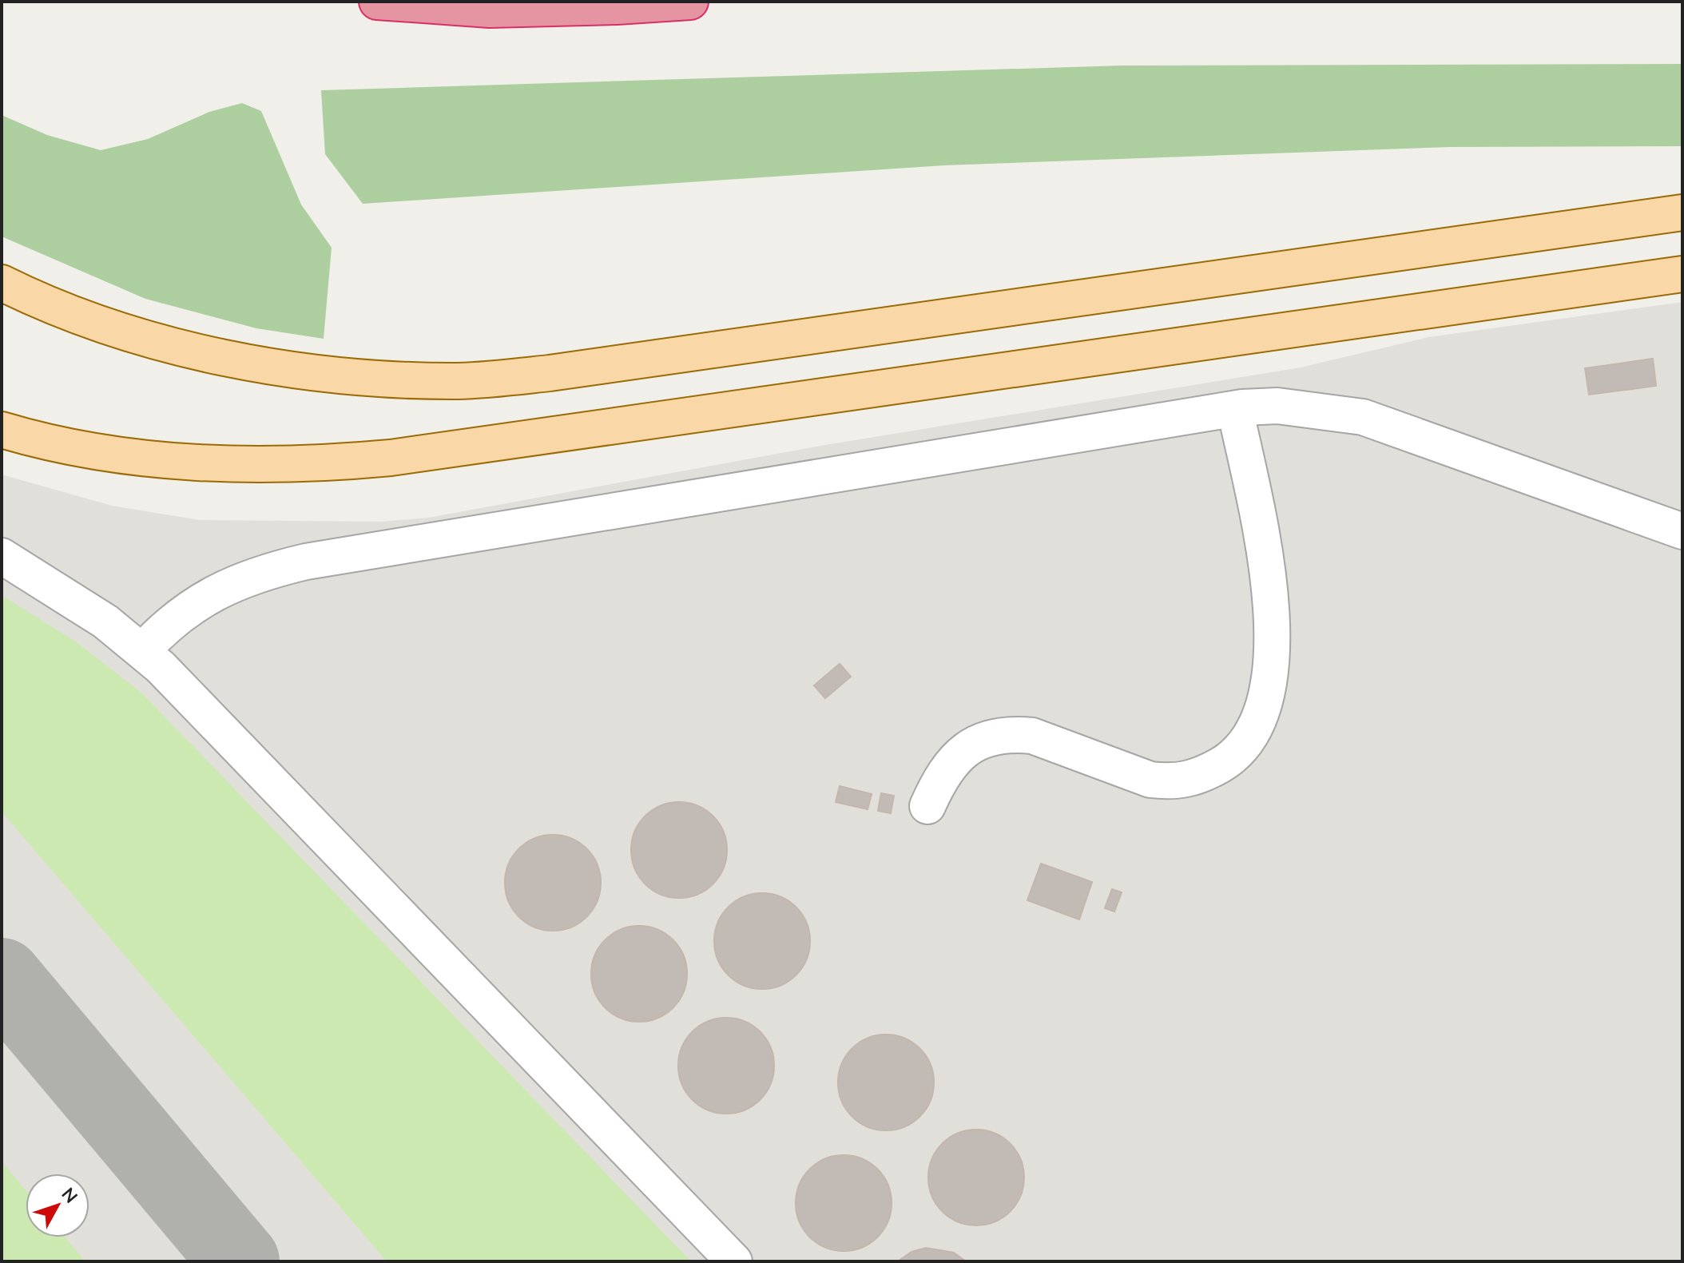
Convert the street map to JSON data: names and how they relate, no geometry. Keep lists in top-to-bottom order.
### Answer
{
  "north": "top right"
}
